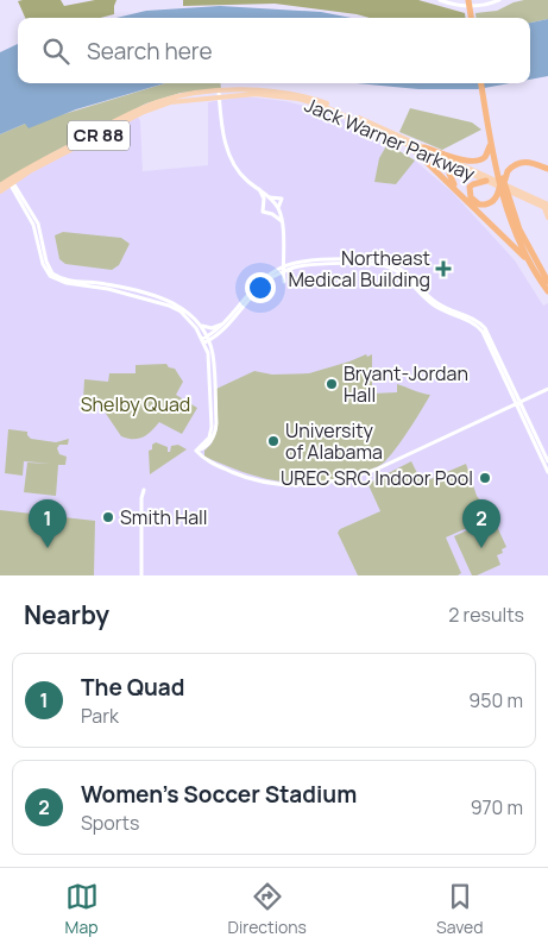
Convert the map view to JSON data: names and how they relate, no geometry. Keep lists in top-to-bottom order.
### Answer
{
  "streets": {
    "main road": ["CR 88", "Jack Warner Parkway"]
  },
  "parks": ["Shelby Quad"],
  "places": {
    "health": ["Northeast Medical Building"],
    "other": [
      "Bryant-Jordan Hall",
      "University of Alabama",
      "UREC SRC Indoor Pool",
      "Smith Hall"
    ]
  },
  "page": {
    "search": "Search here",
    "pins": ["1", "2"],
    "heading": ["Nearby", "2 results"],
    "list": [
      {
        "mark": "1",
        "name": "The Quad",
        "note": "Park",
        "value": "950 m"
      },
      {
        "mark": "2",
        "name": "Women's Soccer Stadium",
        "note": "Sports",
        "value": "970 m"
      }
    ],
    "nav": ["Map", "Directions", "Saved"]
  }
}
